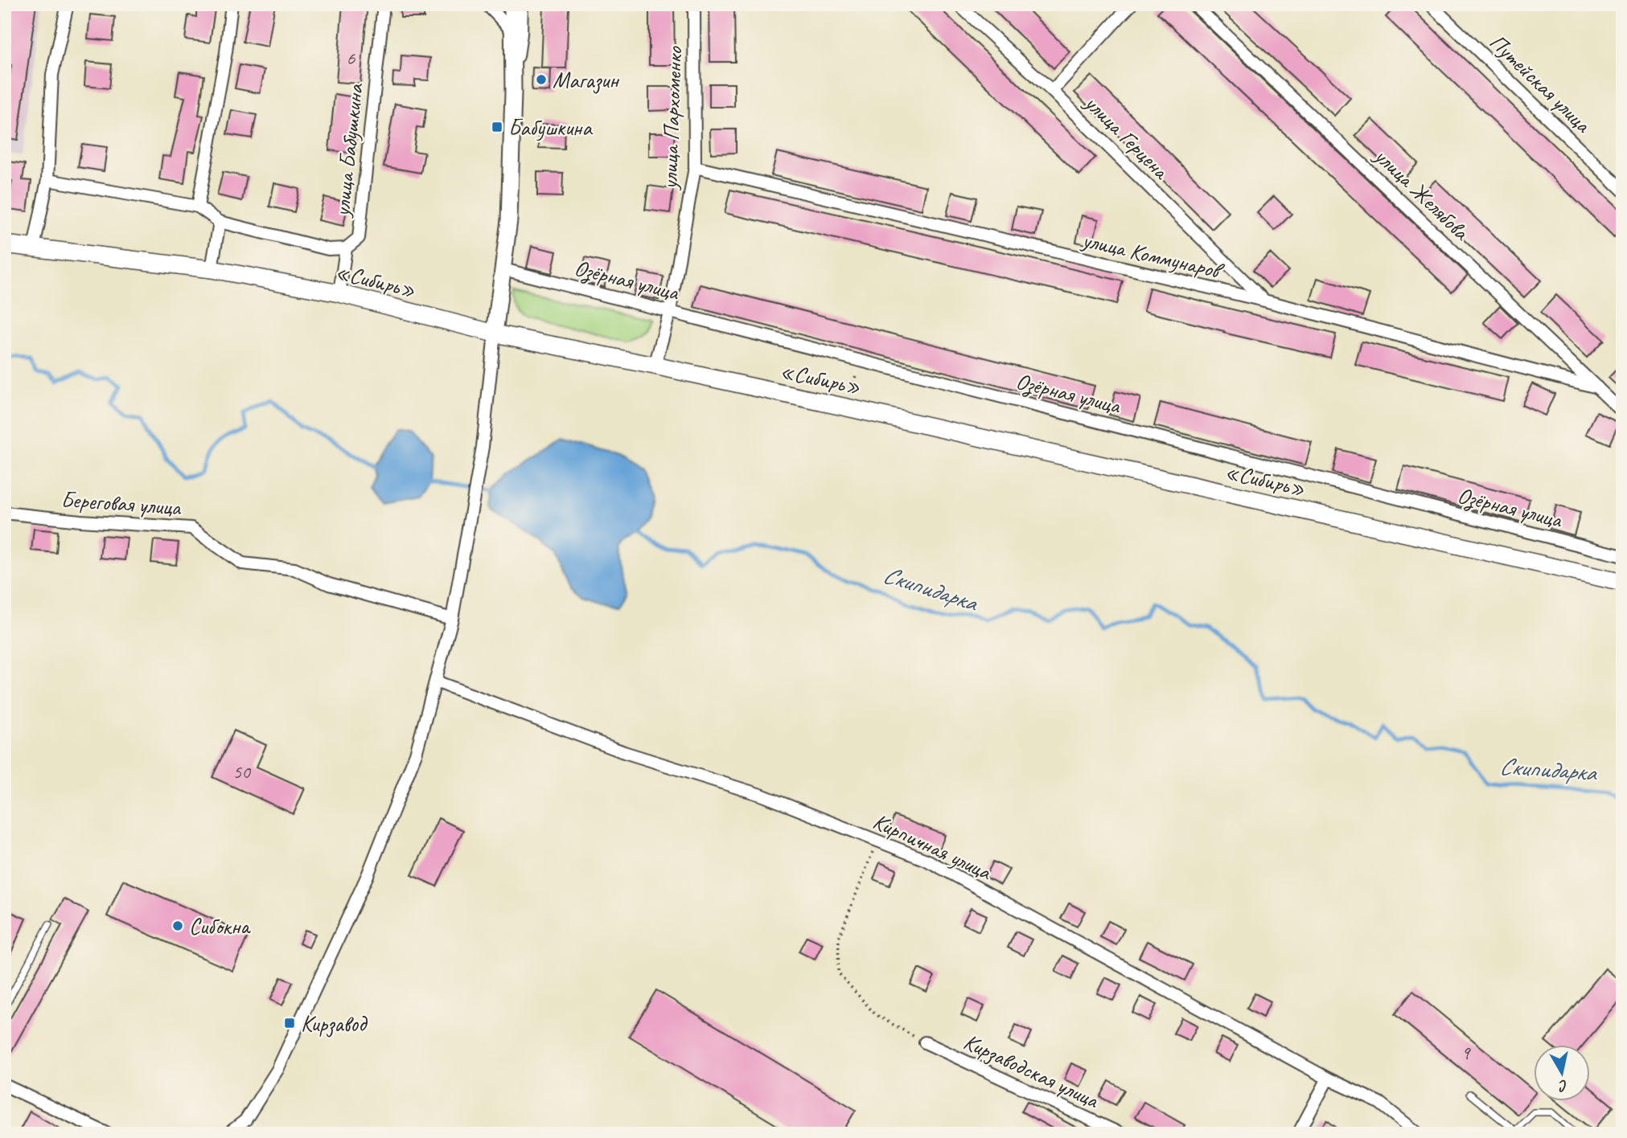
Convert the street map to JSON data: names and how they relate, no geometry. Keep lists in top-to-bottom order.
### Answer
{
  "streets": {
    "main road": ["«Сибирь»"],
    "street": [
      "Путейская улица",
      "улица Пархоменко",
      "улица Герцена",
      "улица Бабушкина",
      "улица Желябова",
      "улица Коммунаров",
      "Озёрная улица",
      "Береговая улица",
      "Кирпичная улица",
      "Кирзаводская улица"
    ]
  },
  "crossings": [
    ["улица Пархоменко", "улица Коммунаров"],
    ["улица Пархоменко", "Озёрная улица"],
    ["улица Пархоменко", "«Сибирь»"],
    ["улица Герцена", "улица Коммунаров"],
    ["улица Бабушкина", "«Сибирь»"],
    ["улица Желябова", "улица Коммунаров"]
  ],
  "water": ["Скипидарка"],
  "places": {
    "other": ["Магазин", "Сибокна"],
    "transit": ["Бабушкина", "Кирзавод"]
  },
  "house_numbers": ["6", "50", "9"],
  "north": "bottom"
}
